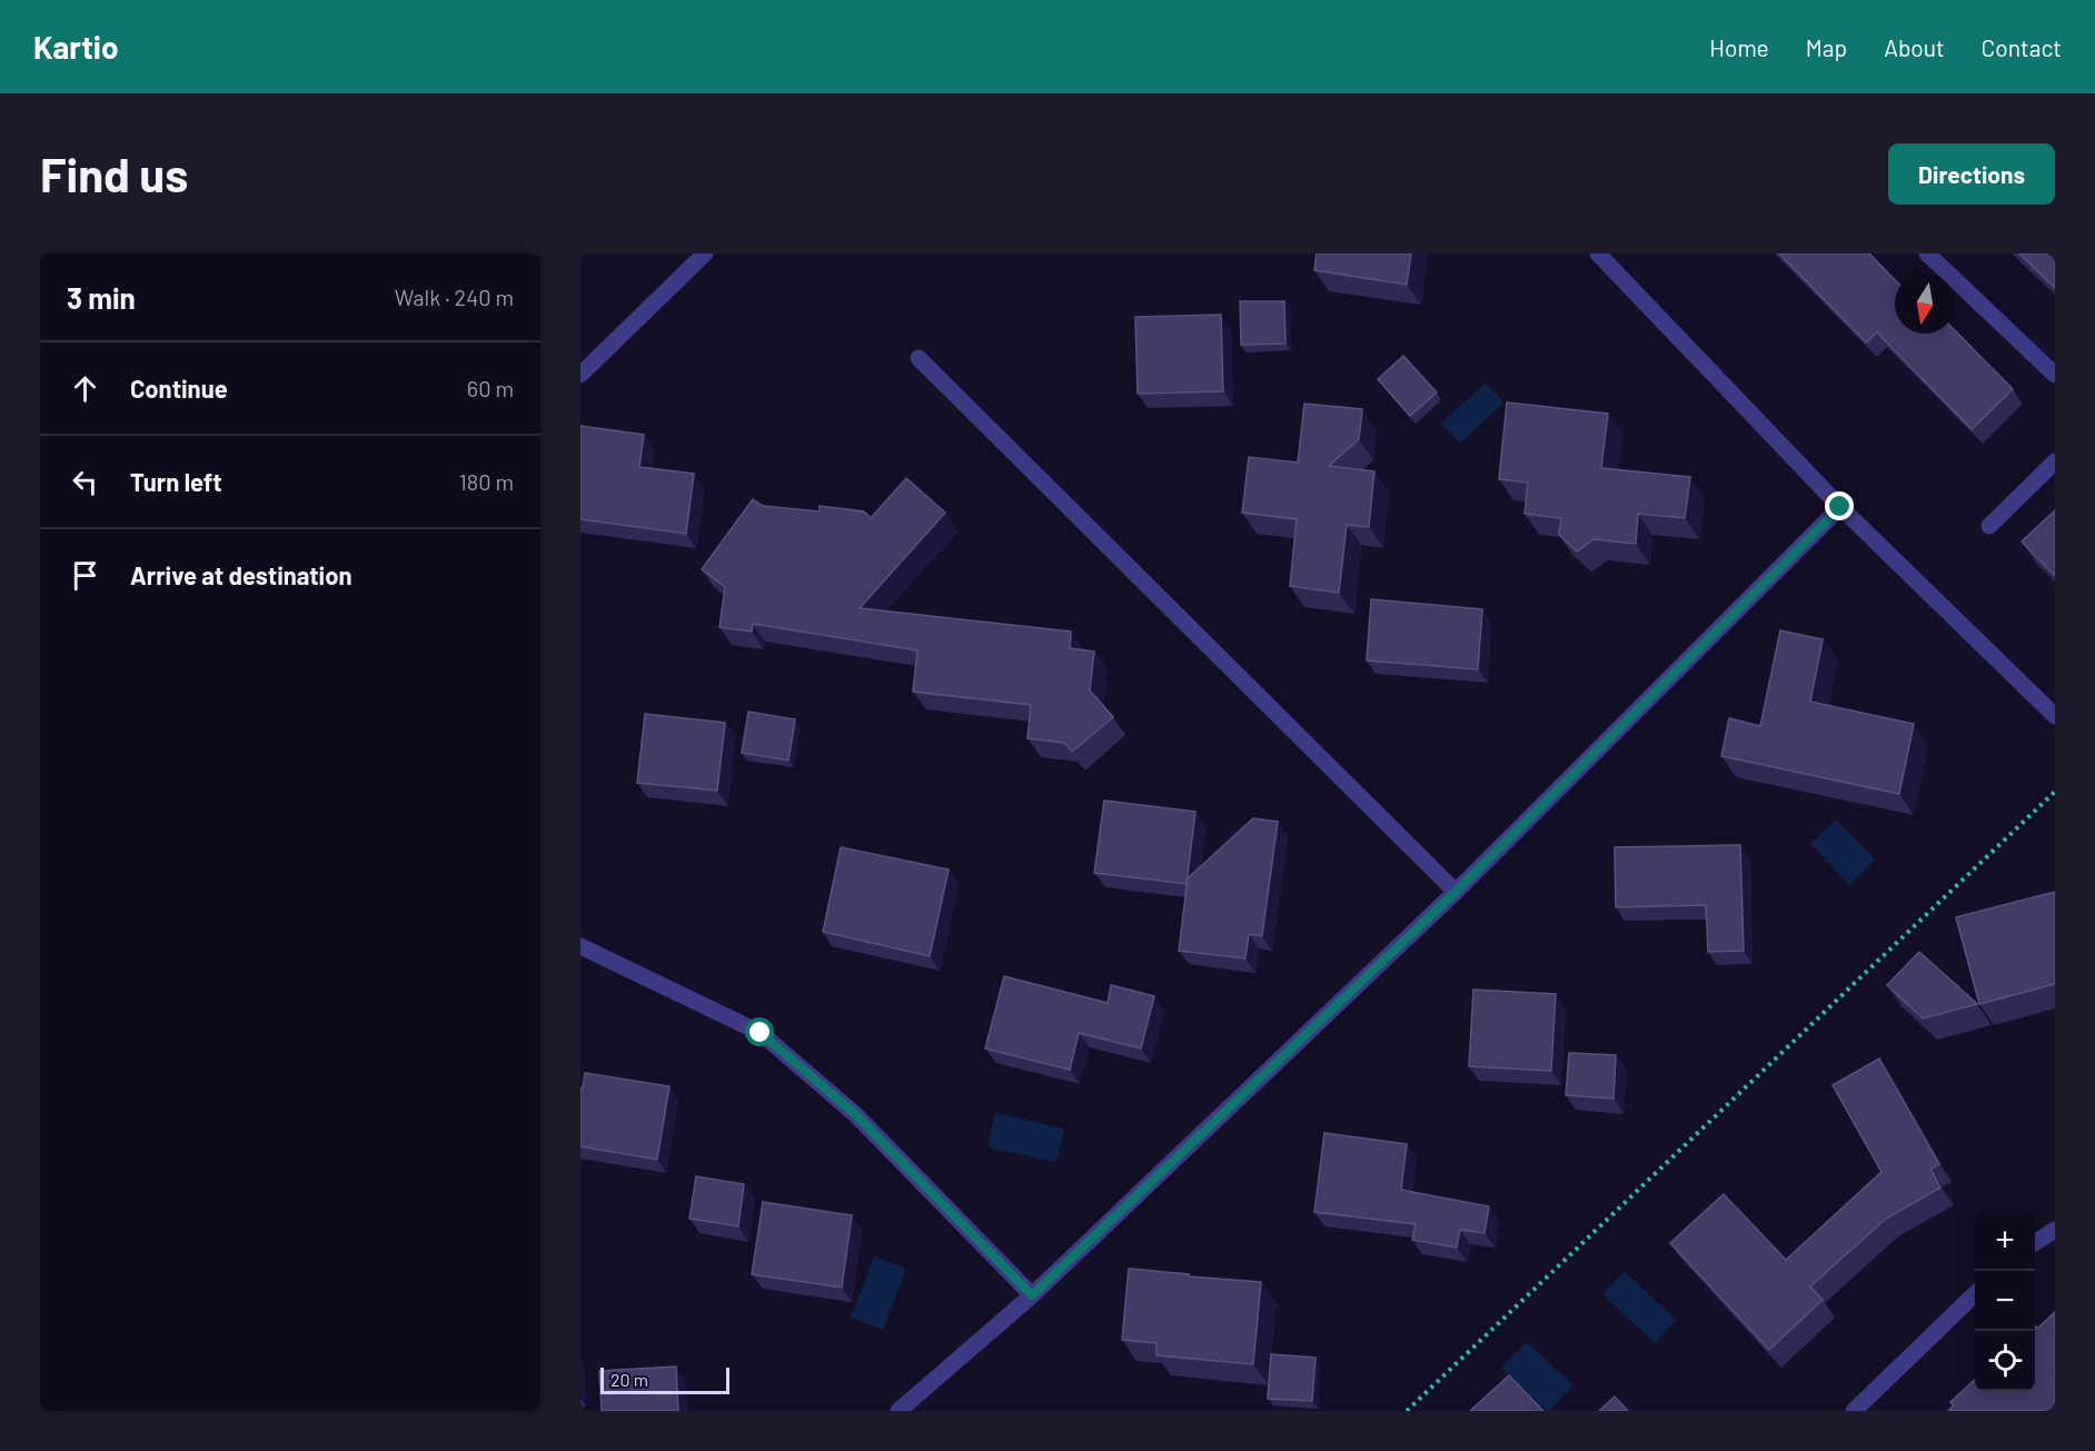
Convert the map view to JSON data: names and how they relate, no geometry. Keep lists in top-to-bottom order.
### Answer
{
  "scale_bar": "20 m",
  "north": "bottom",
  "page": {
    "header": "Kartio",
    "nav": [
      "Home",
      "Map",
      "About",
      "Contact"
    ],
    "buttons": "Directions",
    "title": "Find us",
    "heading": ["3 min", "Walk · 240 m"],
    "list": [
      ["Continue", "60 m"],
      ["Turn left", "180 m"],
      "Arrive at destination"
    ],
    "map_buttons": ["+", "−"],
    "scale": "20 m"
  }
}
